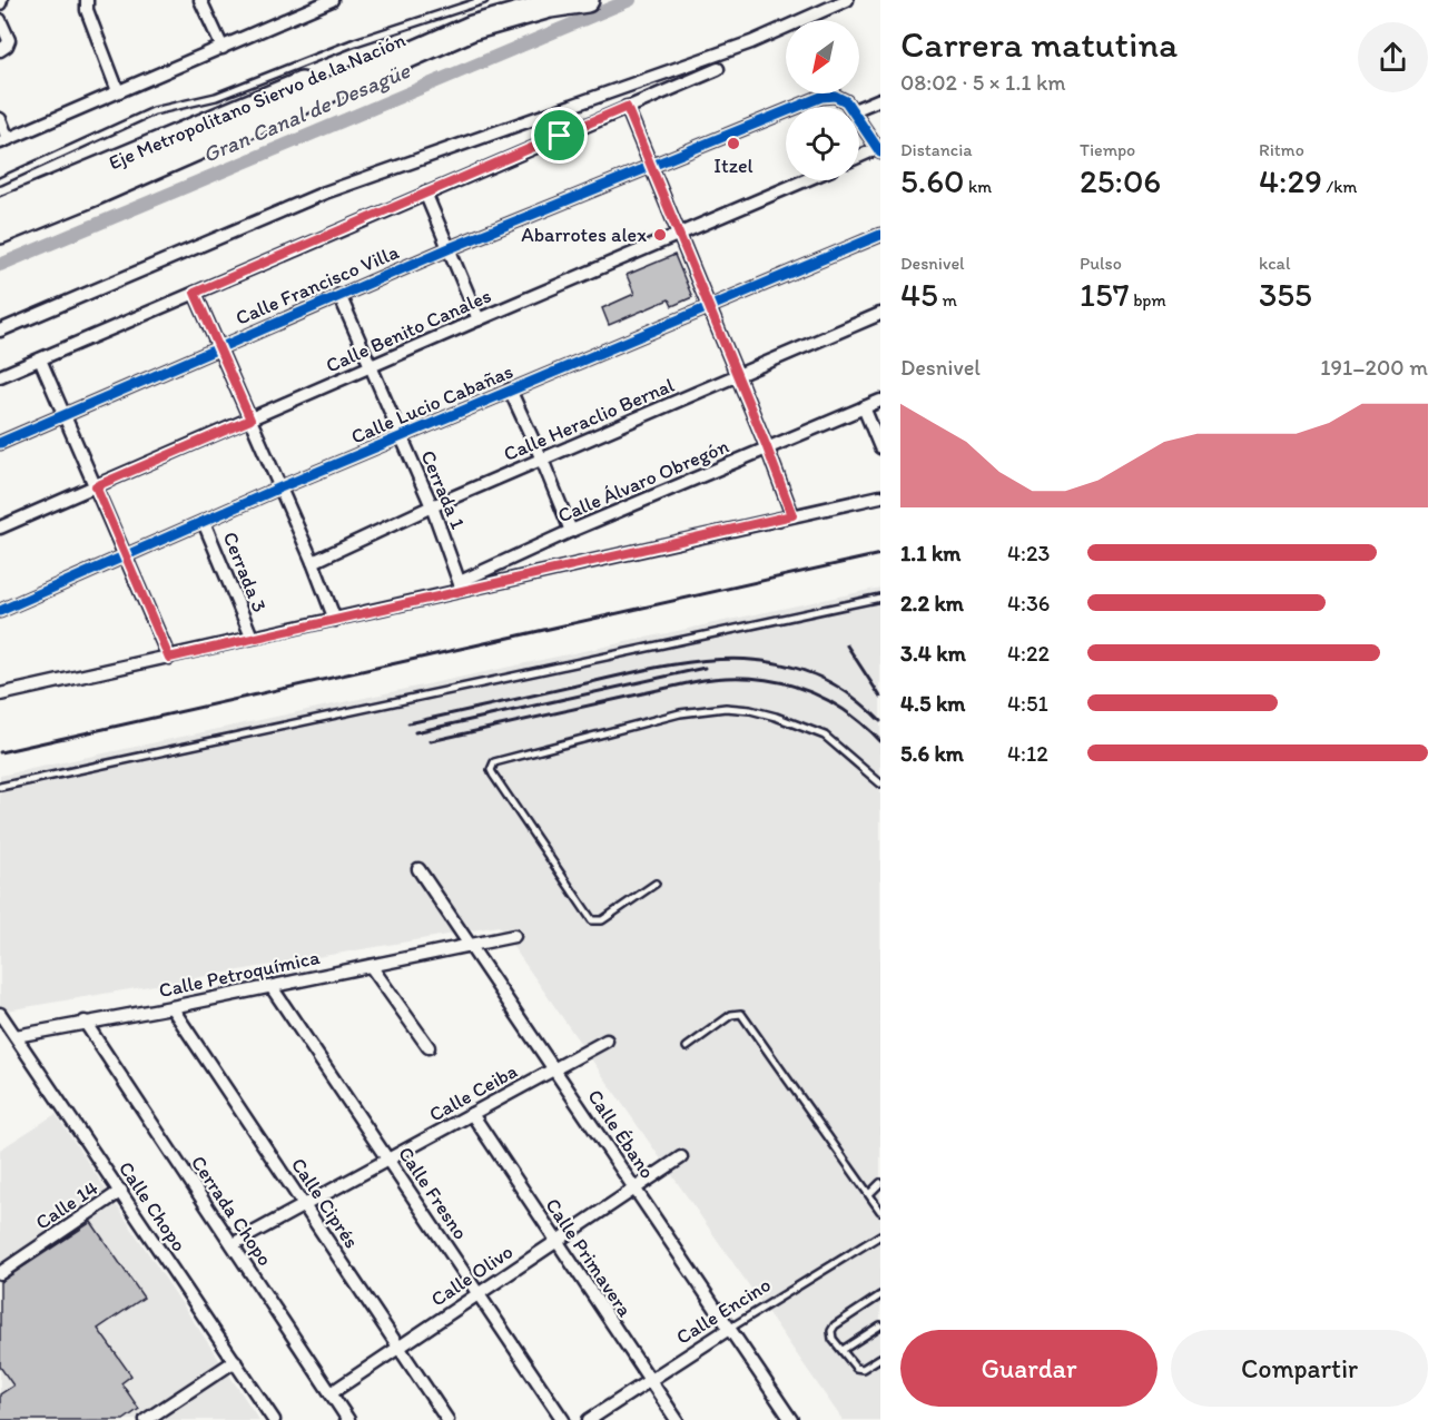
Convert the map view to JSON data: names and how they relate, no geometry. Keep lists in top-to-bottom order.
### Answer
{
  "streets": {
    "highway": ["Eje Metropolitano Siervo de la Nación"],
    "street": [
      "Calle Francisco Villa",
      "Calle Benito Canales",
      "Calle Lucio Cabañas",
      "Calle Heraclio Bernal",
      "Calle Álvaro Obregón",
      "Cerrada 1",
      "Cerrada 3",
      "Calle Petroquímica",
      "Calle Ceiba",
      "Calle Ébano",
      "Calle Fresno",
      "Calle Ciprés",
      "Calle 14",
      "Calle Chopo",
      "Cerrada Chopo",
      "Calle Primavera",
      "Calle Olivo",
      "Calle Encino"
    ]
  },
  "crossings": [
    ["Calle Francisco Villa", "Cerrada 1"],
    ["Calle Benito Canales", "Cerrada 1"],
    ["Calle Lucio Cabañas", "Cerrada 1"],
    ["Calle Lucio Cabañas", "Cerrada 3"],
    ["Calle Heraclio Bernal", "Cerrada 1"],
    ["Calle Álvaro Obregón", "Cerrada 1"],
    ["Calle Petroquímica", "Calle Ébano"],
    ["Calle Petroquímica", "Calle Fresno"],
    ["Calle Petroquímica", "Calle Ciprés"],
    ["Calle Petroquímica", "Calle Chopo"],
    ["Calle Petroquímica", "Cerrada Chopo"],
    ["Calle Ceiba", "Calle Ébano"],
    ["Calle Ceiba", "Calle Fresno"],
    ["Calle Ceiba", "Calle Ciprés"],
    ["Calle Ceiba", "Cerrada Chopo"],
    ["Calle Ceiba", "Calle Primavera"],
    ["Calle Ébano", "Calle Olivo"],
    ["Calle Ébano", "Calle Encino"],
    ["Calle Fresno", "Calle Olivo"],
    ["Calle Ciprés", "Calle Olivo"],
    ["Calle 14", "Calle Chopo"],
    ["Cerrada Chopo", "Calle Olivo"],
    ["Calle Primavera", "Calle Olivo"],
    ["Calle Primavera", "Calle Encino"]
  ],
  "water": ["Gran Canal de Desagüe"],
  "places": ["Itzel", "Abarrotes alex"],
  "north": "bottom left",
  "page": {
    "heading": ["Carrera matutina", "08:02 · 5 × 1.1 km"],
    "stats": [
      ["Distancia", "5.60 km"],
      ["Tiempo", "25:06"],
      ["Ritmo", "4:29 /km"],
      ["Desnivel", "45 m"],
      ["Pulso", "157 bpm"],
      ["kcal", "355"]
    ],
    "chart": ["Desnivel", "191–200 m"],
    "list": [
      {
        "name": "1.1 km",
        "note": "4:23"
      },
      {
        "name": "2.2 km",
        "note": "4:36"
      },
      {
        "name": "3.4 km",
        "note": "4:22"
      },
      {
        "name": "4.5 km",
        "note": "4:51"
      },
      {
        "name": "5.6 km",
        "note": "4:12"
      }
    ],
    "buttons": ["Guardar", "Compartir"]
  }
}
